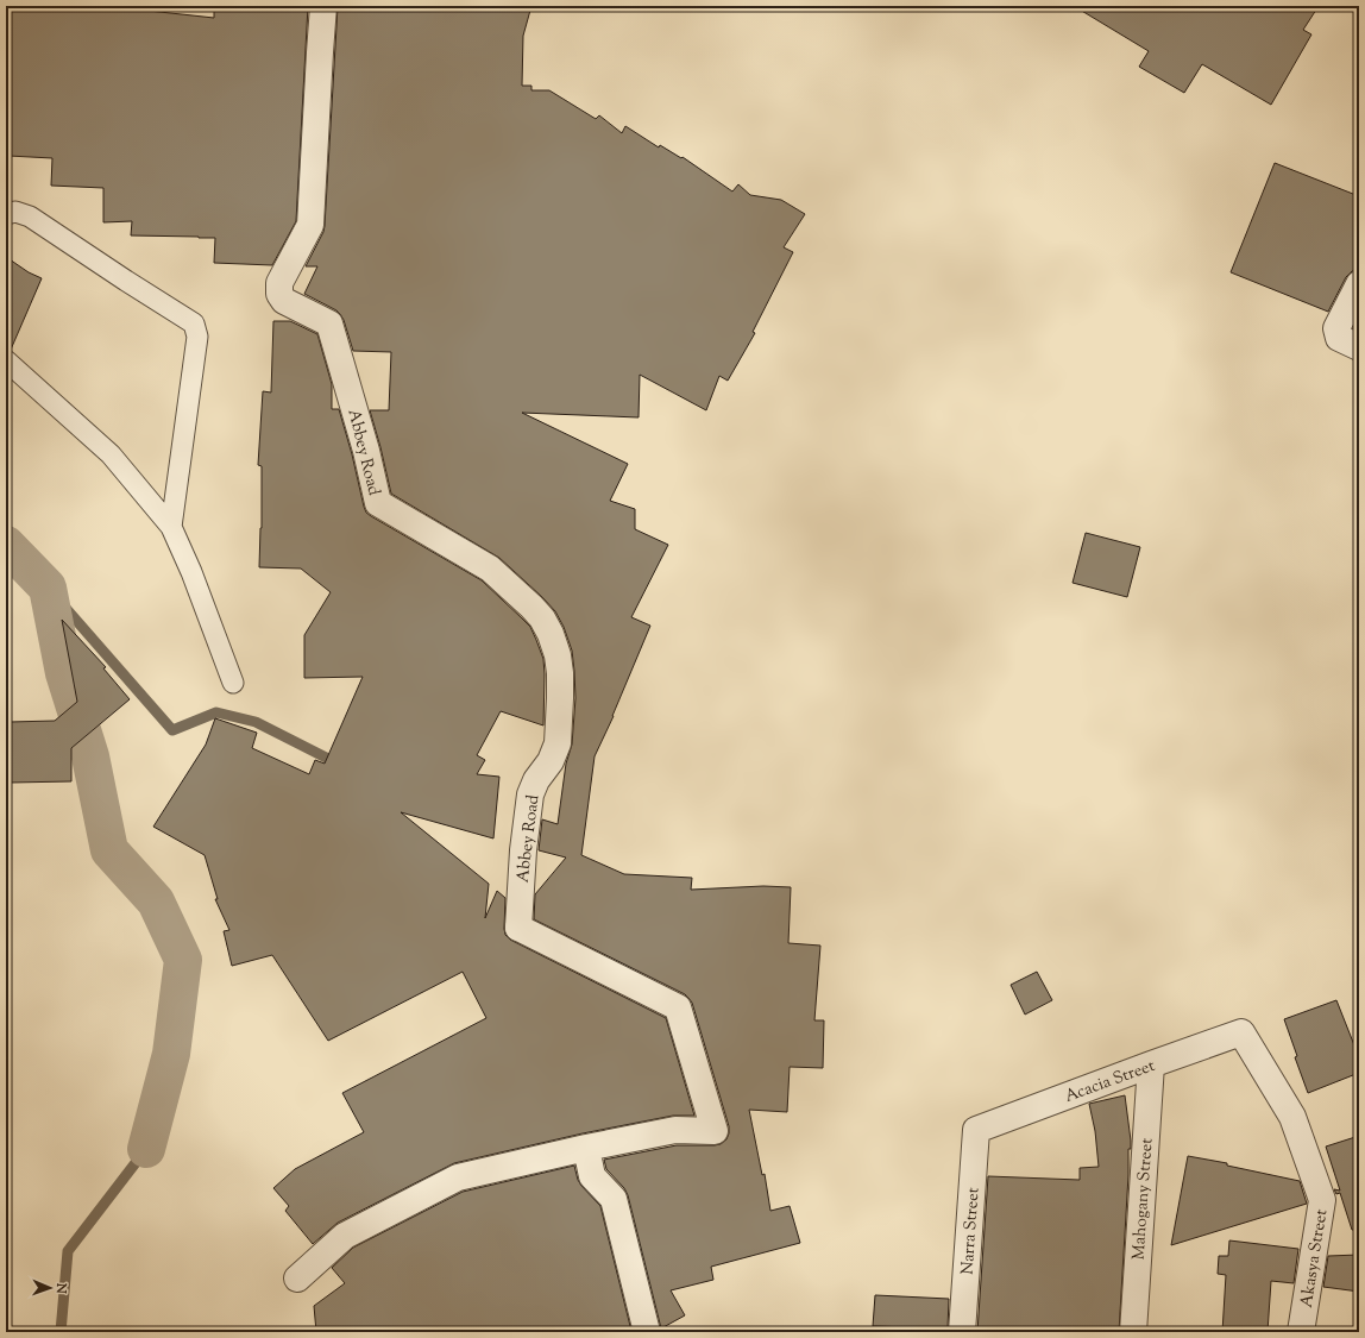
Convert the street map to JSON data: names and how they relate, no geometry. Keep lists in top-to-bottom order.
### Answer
{
  "streets": {
    "street": [
      "Abbey Road",
      "Acacia Street",
      "Mahogany Street",
      "Narra Street",
      "Akasya Street"
    ]
  },
  "crossings": [
    ["Acacia Street", "Mahogany Street"],
    ["Acacia Street", "Narra Street"],
    ["Acacia Street", "Akasya Street"]
  ],
  "north": "right"
}
